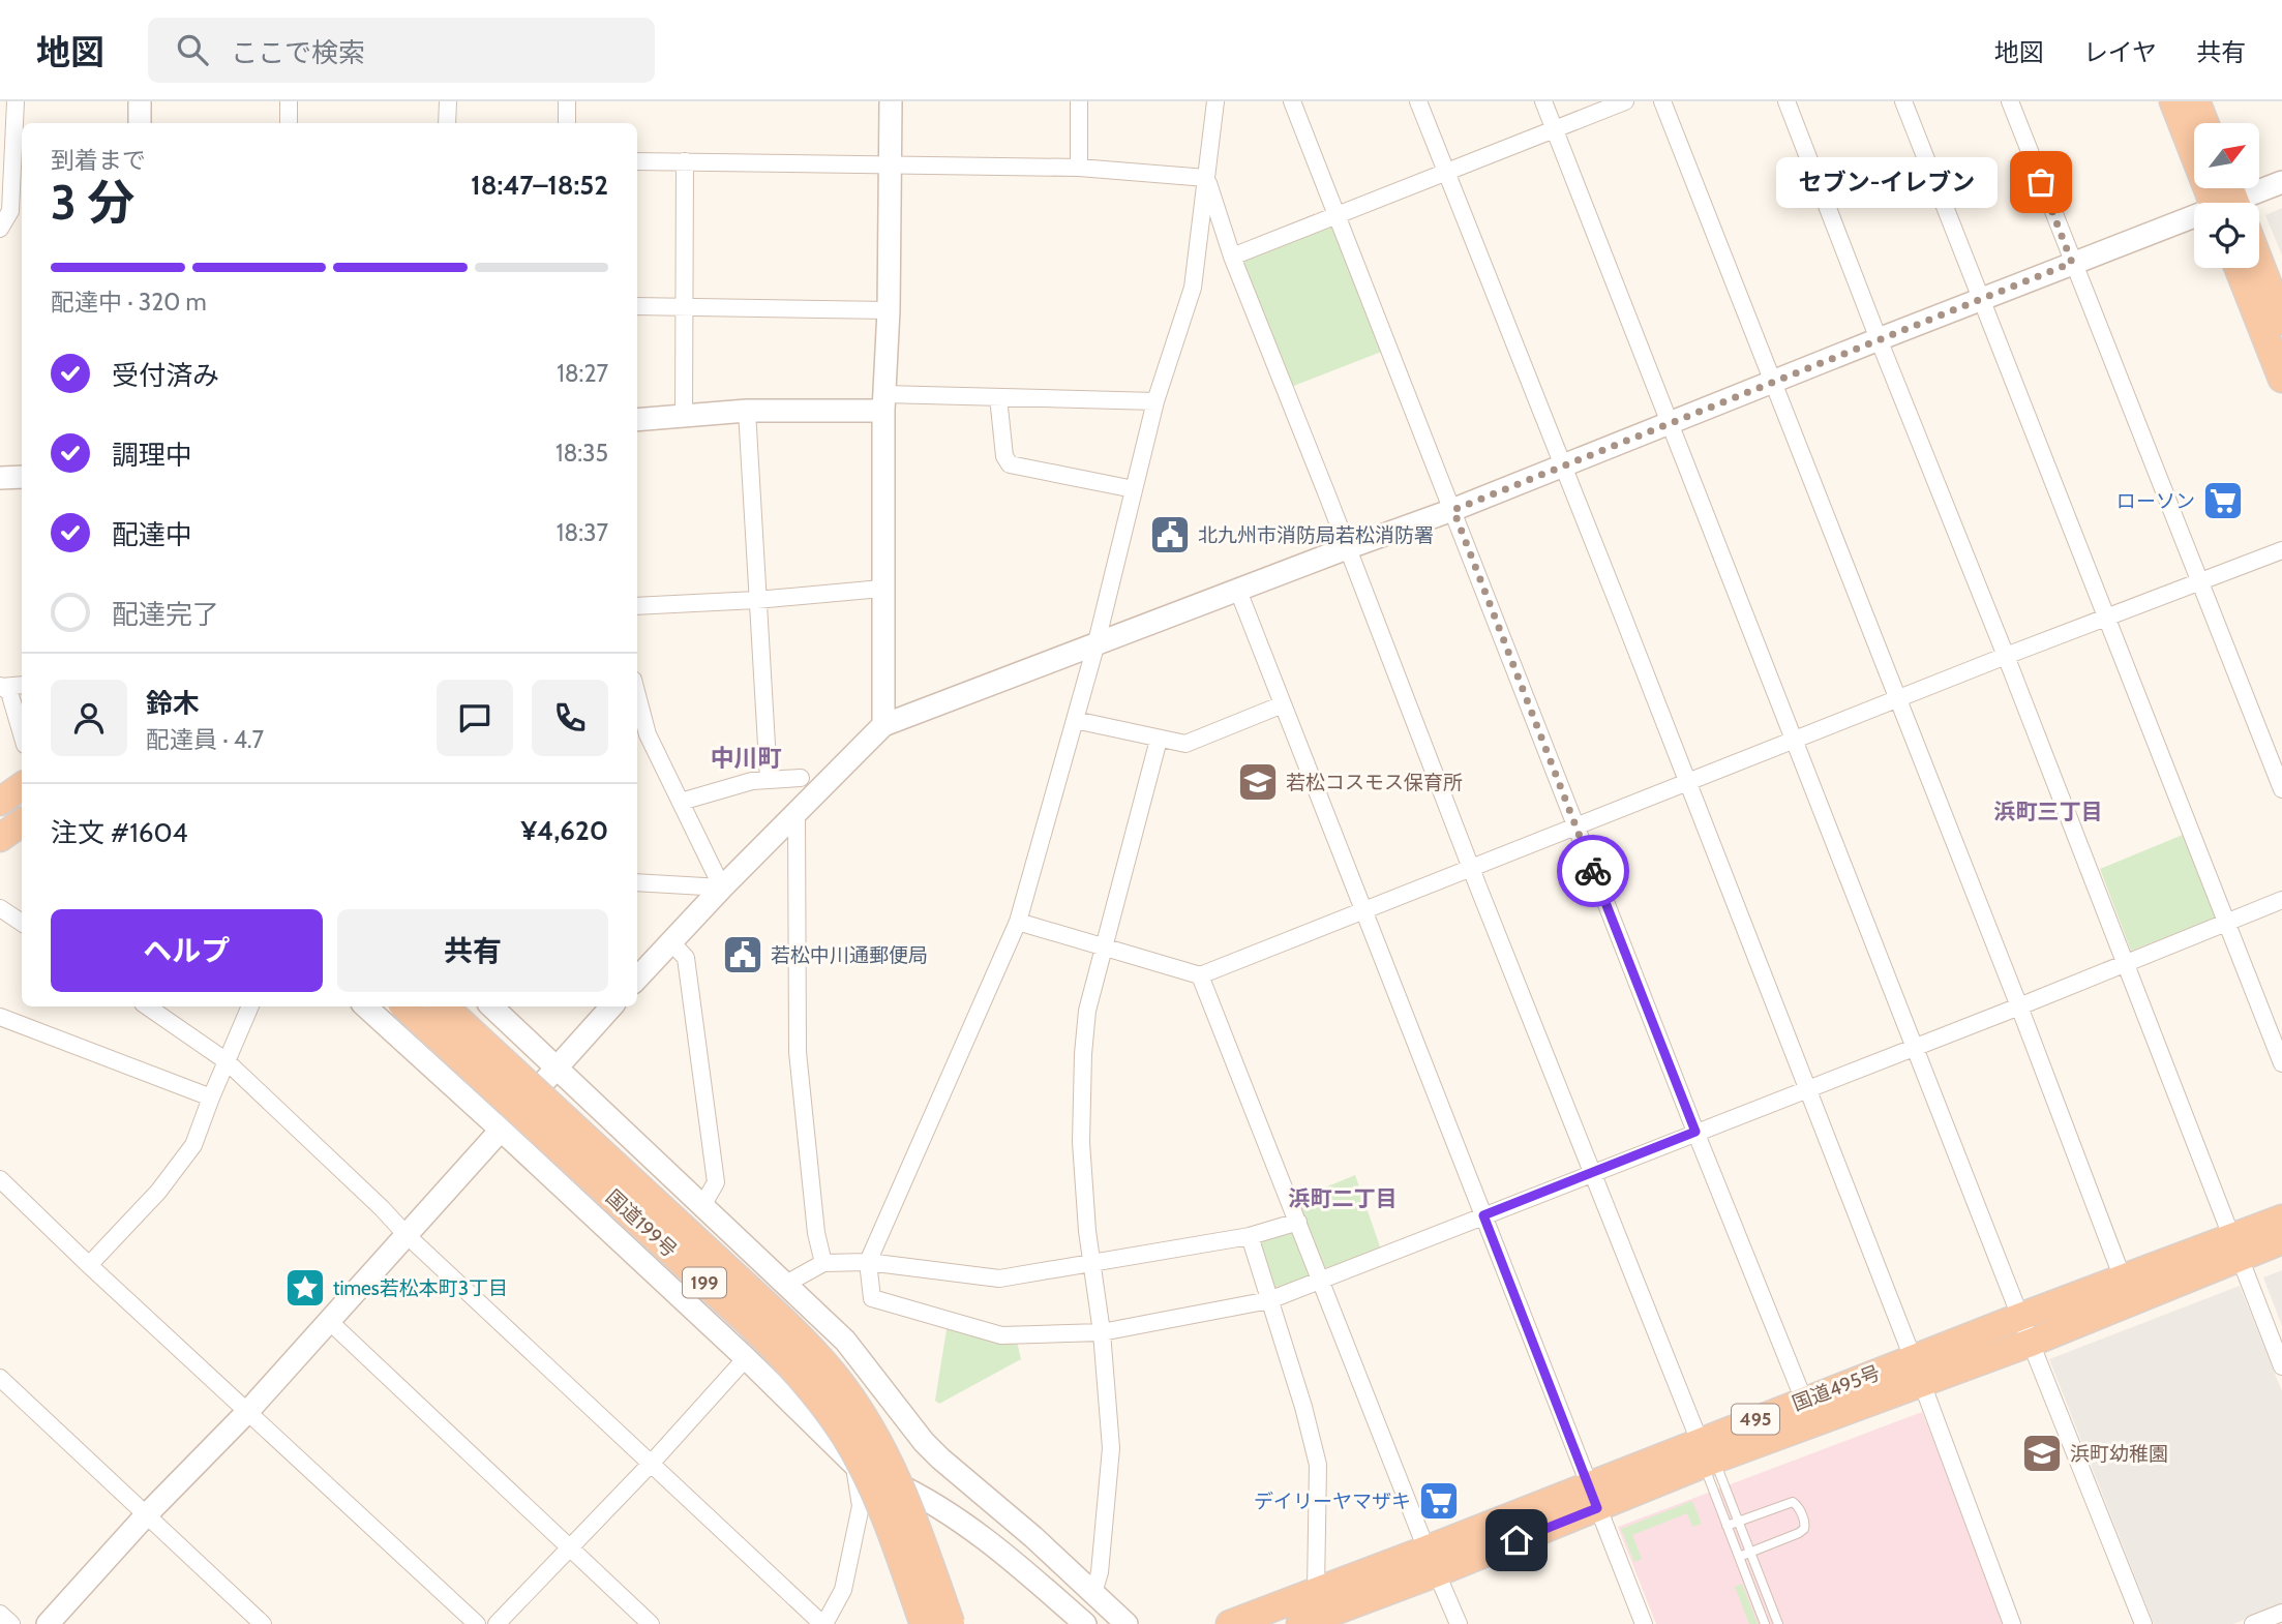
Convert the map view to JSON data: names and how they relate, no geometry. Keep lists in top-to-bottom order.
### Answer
{
  "streets": {
    "highway": [
      "国道199号",
      "199",
      "国道495号",
      "495"
    ]
  },
  "districts": ["中川町", "浜町三丁目", "浜町二丁目"],
  "places": {
    "other": ["セブン-イレブン"],
    "supermarket": ["ローソン", "デイリーヤマザキ"],
    "public building": ["北九州市消防局若松消防署", "若松中川通郵便局"],
    "school or university": ["若松コスモス保育所", "浜町幼稚園"],
    "place": ["times若松本町3丁目"]
  },
  "north": "top right",
  "page": {
    "header": "地図",
    "search": "ここで検索",
    "nav": ["地図", "レイヤ", "共有"],
    "heading": ["3 分", "到着まで", "18:47–18:52"],
    "panel": [
      "鈴木",
      "配達員 · 4.7",
      "注文 #1604",
      "¥4,620"
    ],
    "bubble": "セブン-イレブン",
    "bar": "配達中 · 320 m",
    "list": [
      ["受付済み", "18:27"],
      ["調理中", "18:35"],
      ["配達中", "18:37"],
      "配達完了"
    ],
    "buttons": ["ヘルプ", "共有"]
  }
}
